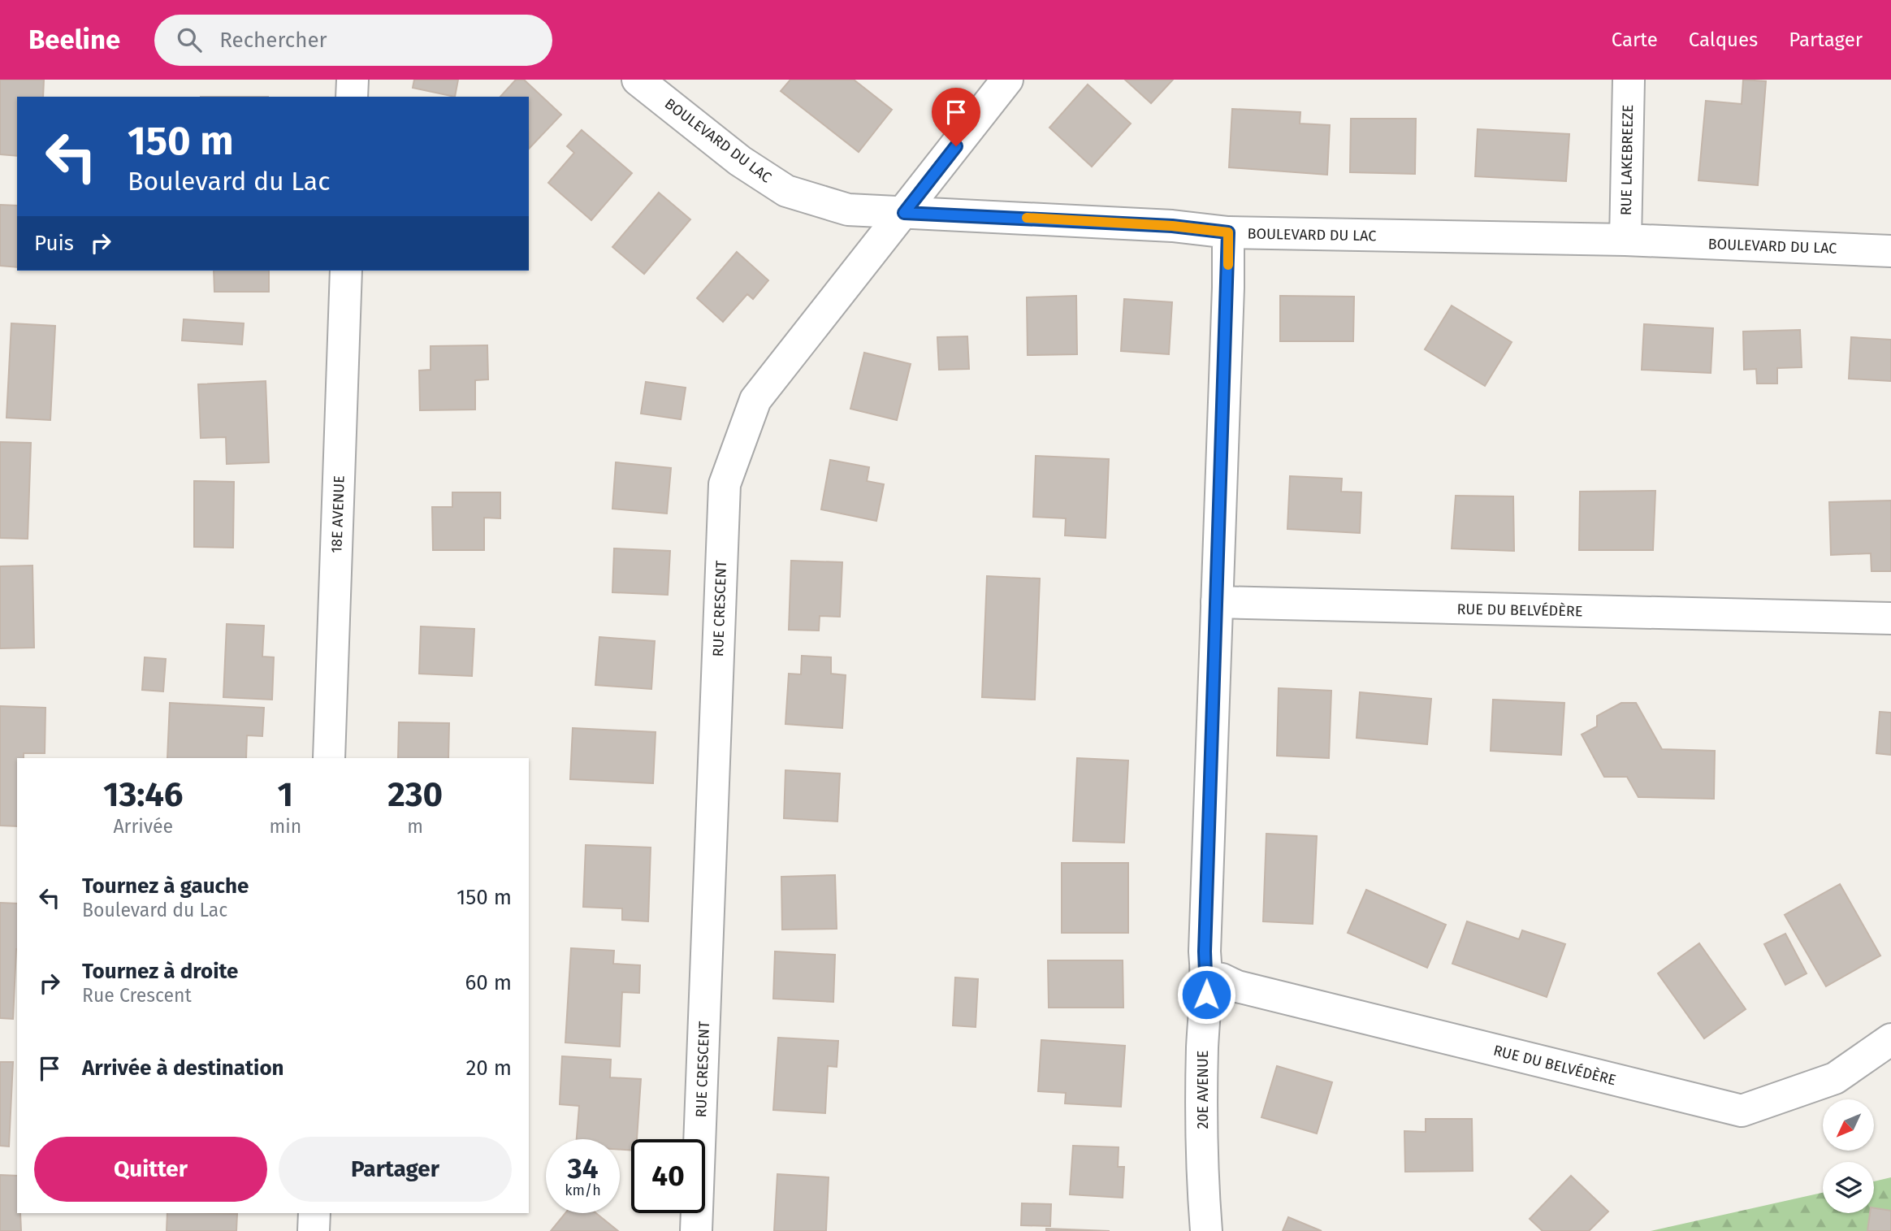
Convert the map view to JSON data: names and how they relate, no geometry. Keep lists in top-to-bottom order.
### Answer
{
  "streets": {
    "street": [
      "BOULEVARD DU LAC",
      "RUE LAKEBREEZE",
      "18E AVENUE",
      "RUE CRESCENT",
      "RUE DU BELVÉDÈRE",
      "20E AVENUE"
    ]
  },
  "crossings": [
    ["BOULEVARD DU LAC", "RUE LAKEBREEZE"],
    ["BOULEVARD DU LAC", "RUE CRESCENT"],
    ["BOULEVARD DU LAC", "20E AVENUE"],
    ["RUE DU BELVÉDÈRE", "20E AVENUE"]
  ],
  "north": "bottom left",
  "page": {
    "header": "Beeline",
    "search": "Rechercher",
    "nav": ["Carte", "Calques", "Partager"],
    "turn": ["150 m", "Boulevard du Lac"],
    "then": "Puis",
    "eta": [
      "13:46",
      "Arrivée",
      "1",
      "min",
      "230",
      "m"
    ],
    "list": [
      {
        "name": "Tournez à gauche",
        "note": "Boulevard du Lac",
        "value": "150 m"
      },
      {
        "name": "Tournez à droite",
        "note": "Rue Crescent",
        "value": "60 m"
      },
      {
        "name": "Arrivée à destination",
        "value": "20 m"
      }
    ],
    "buttons": ["Quitter", "Partager"],
    "speed": "34 km/h",
    "limit": "40"
  }
}
